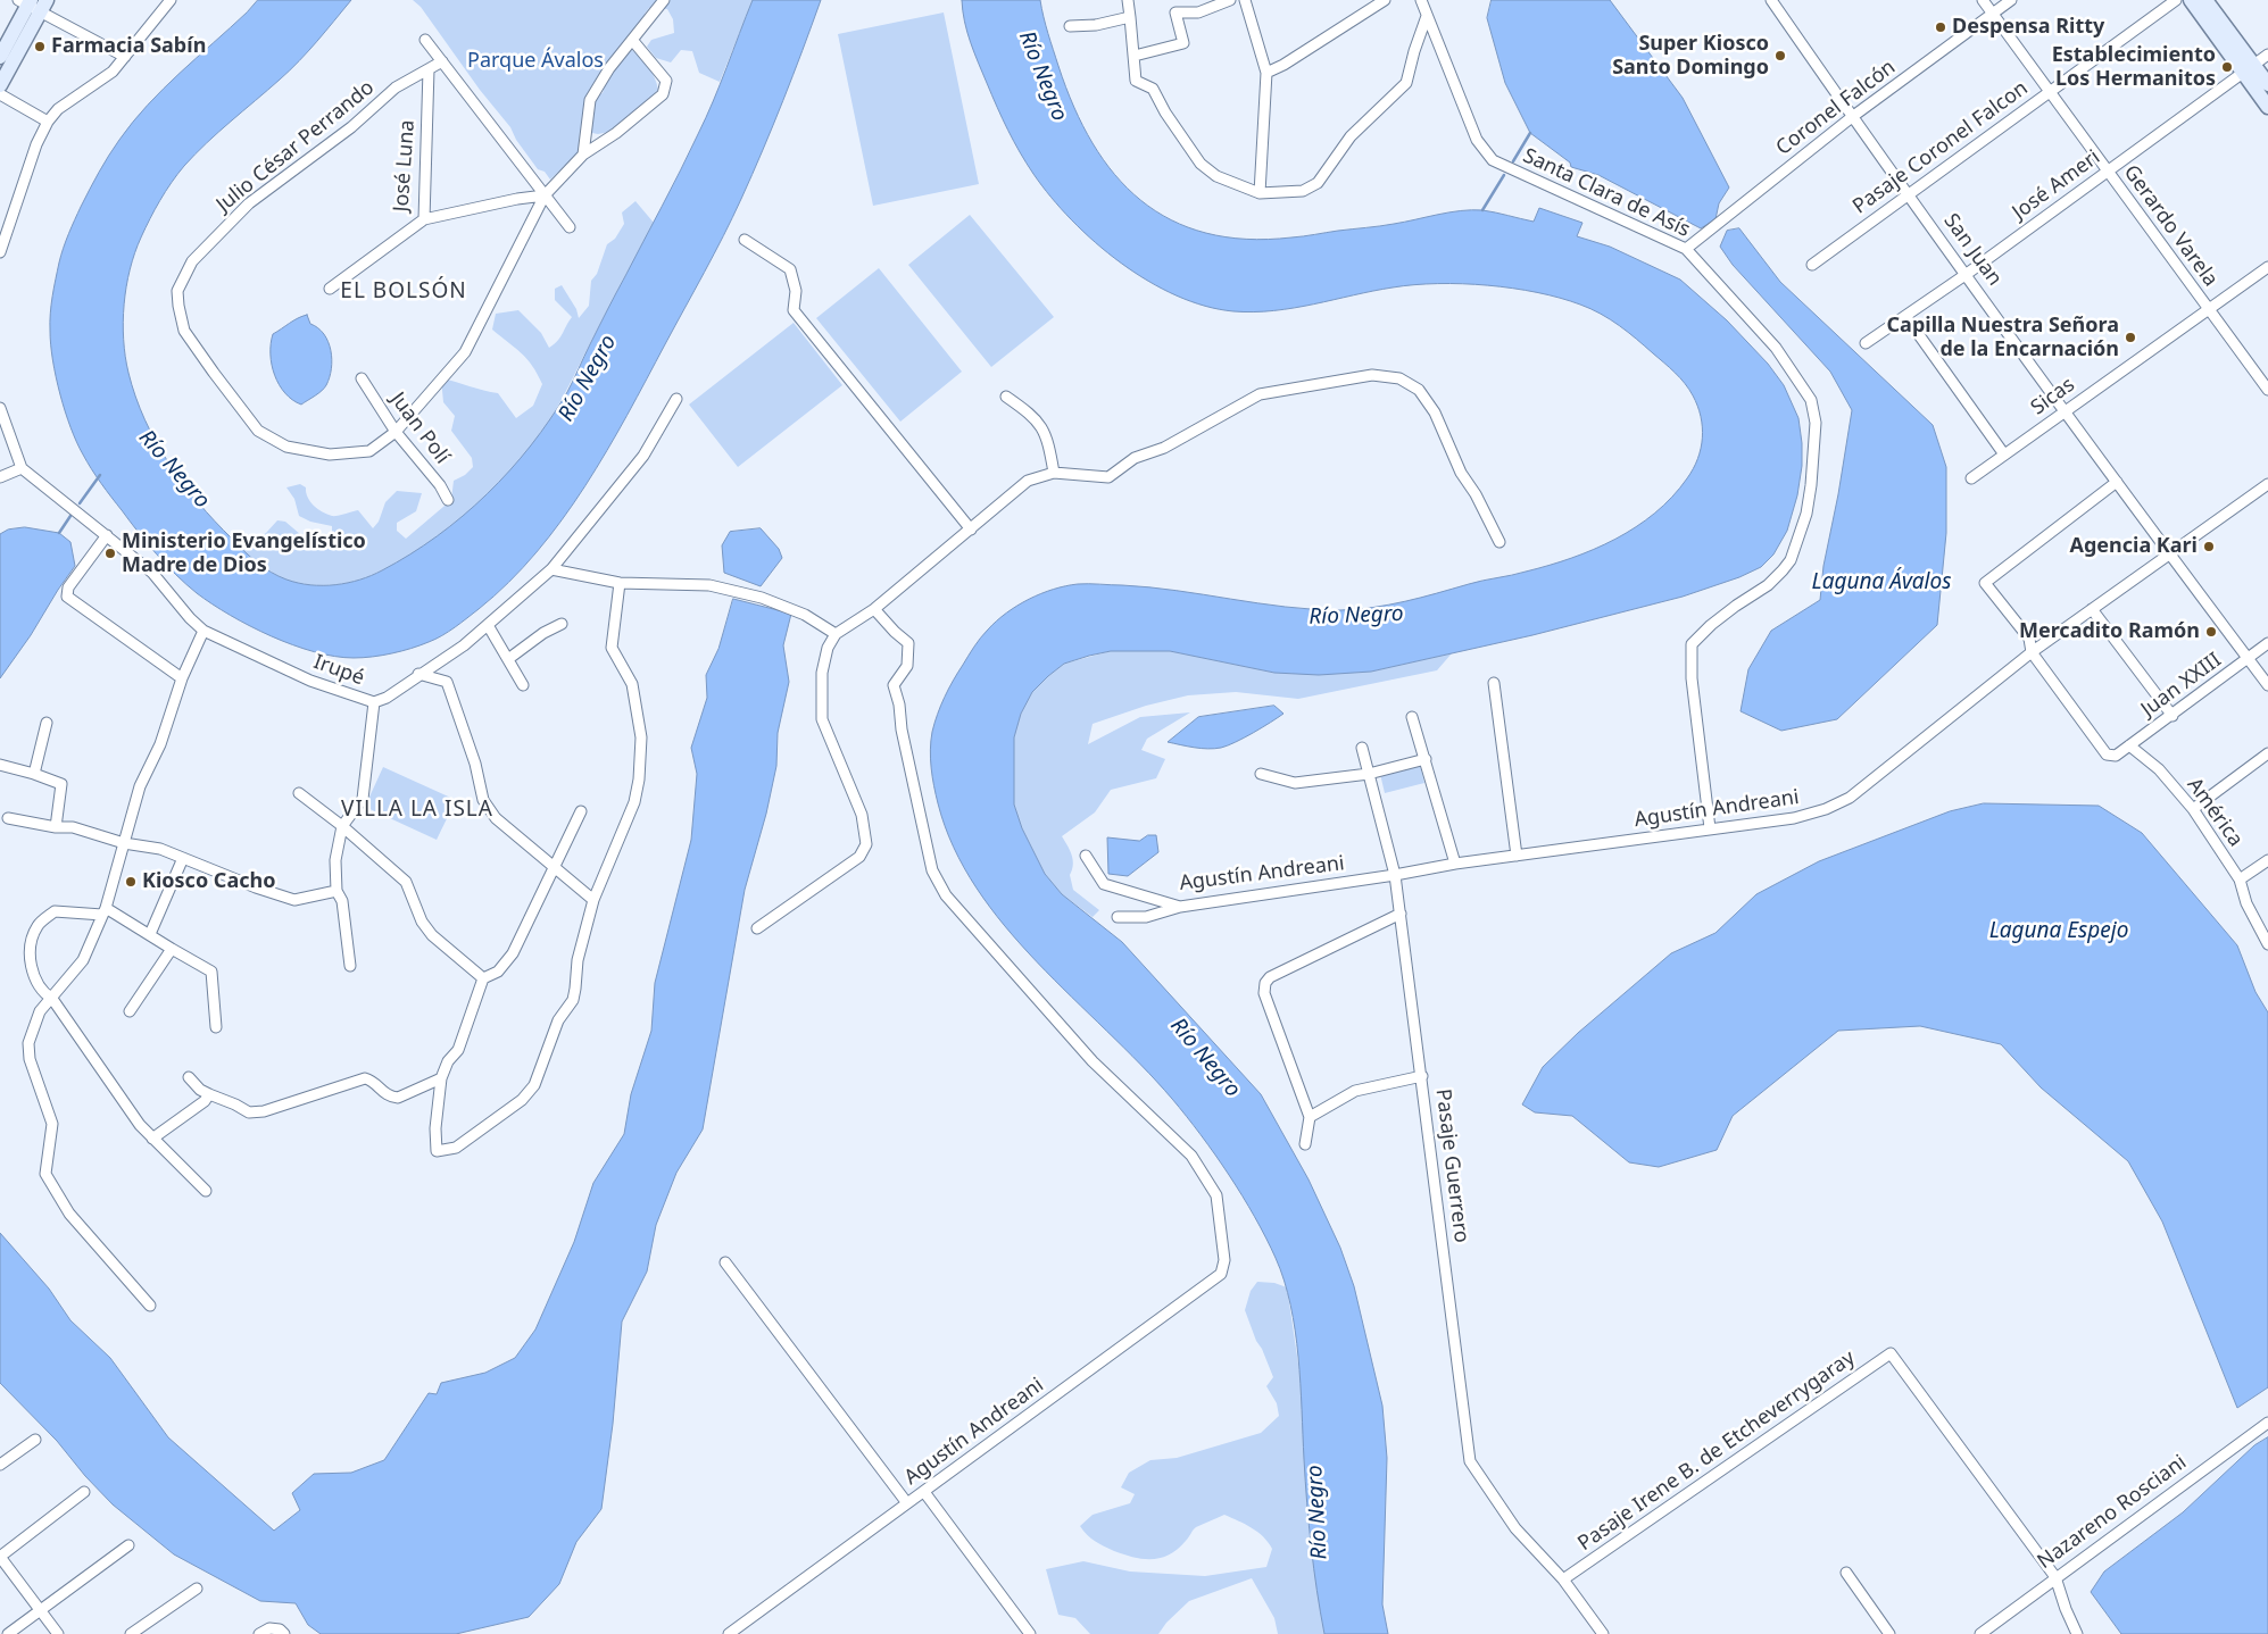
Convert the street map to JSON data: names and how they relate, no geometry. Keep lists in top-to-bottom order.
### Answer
{
  "streets": {
    "street": [
      "Coronel Falcón",
      "Julio César Perrando",
      "Pasaje Coronel Falcon",
      "José Luna",
      "José Ameri",
      "Santa Clara de Asís",
      "Gerardo Varela",
      "San Juan",
      "Sicas",
      "Juan Polí",
      "Irupé",
      "Juan XXIII",
      "Agustín Andreani",
      "América",
      "Pasaje Guerrero",
      "Pasaje Irene B. de Etcheverrygaray",
      "Nazareno Rosciani"
    ]
  },
  "crossings": [
    ["Coronel Falcón", "Santa Clara de Asís"],
    ["Coronel Falcón", "Gerardo Varela"],
    ["Coronel Falcón", "San Juan"],
    ["Julio César Perrando", "José Luna"],
    ["Julio César Perrando", "Juan Polí"],
    ["Pasaje Coronel Falcon", "Gerardo Varela"],
    ["Pasaje Coronel Falcon", "San Juan"],
    ["José Ameri", "Gerardo Varela"],
    ["José Ameri", "San Juan"],
    ["Santa Clara de Asís", "Agustín Andreani"],
    ["Gerardo Varela", "Sicas"],
    ["San Juan", "Sicas"],
    ["San Juan", "Juan XXIII"],
    ["San Juan", "Agustín Andreani"],
    ["Juan XXIII", "Agustín Andreani"],
    ["Juan XXIII", "América"],
    ["Agustín Andreani", "Pasaje Guerrero"],
    ["Pasaje Guerrero", "Pasaje Irene B. de Etcheverrygaray"],
    ["Pasaje Irene B. de Etcheverrygaray", "Nazareno Rosciani"]
  ],
  "districts": ["EL BOLSÓN", "VILLA LA ISLA"],
  "water": ["Río Negro", "Laguna Ávalos", "Laguna Espejo"],
  "parks": ["Parque Ávalos"],
  "places": [
    "Despensa Ritty",
    "Farmacia Sabín",
    "Super Kiosco Santo Domingo",
    "Establecimiento Los Hermanitos",
    "Capilla Nuestra Señora de la Encarnación",
    "Agencia Kari",
    "Ministerio Evangelístico Madre de Dios",
    "Mercadito Ramón",
    "Kiosco Cacho"
  ]
}
